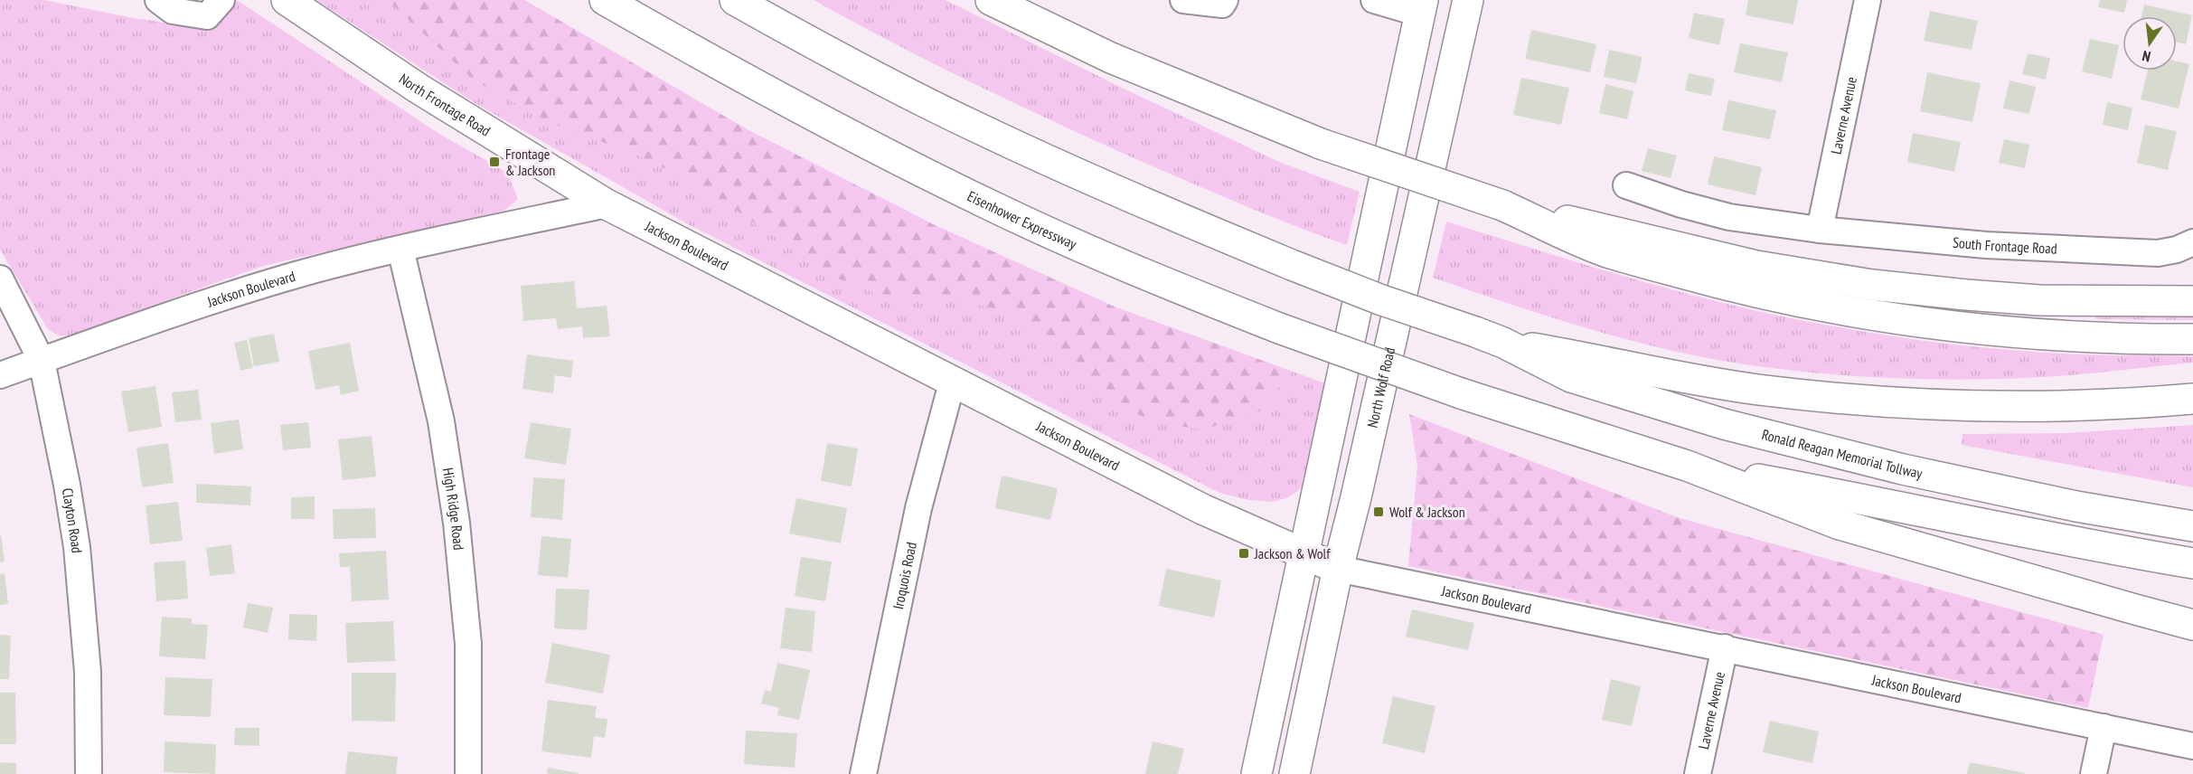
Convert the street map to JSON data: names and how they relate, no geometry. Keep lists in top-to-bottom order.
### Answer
{
  "streets": {
    "main road": [
      "North Frontage Road",
      "Eisenhower Expressway",
      "Jackson Boulevard",
      "North Wolf Road",
      "Ronald Reagan Memorial Tollway"
    ],
    "street": [
      "Laverne Avenue",
      "South Frontage Road",
      "High Ridge Road",
      "Clayton Road",
      "Iroquois Road"
    ]
  },
  "crossings": [
    ["North Frontage Road", "Jackson Boulevard"],
    ["Laverne Avenue", "Jackson Boulevard"],
    ["Laverne Avenue", "South Frontage Road"],
    ["Jackson Boulevard", "North Wolf Road"],
    ["Jackson Boulevard", "High Ridge Road"],
    ["Jackson Boulevard", "Clayton Road"],
    ["Jackson Boulevard", "Iroquois Road"]
  ],
  "places": {
    "transit": ["Frontage & Jackson", "Wolf & Jackson", "Jackson & Wolf"]
  },
  "north": "bottom"
}
